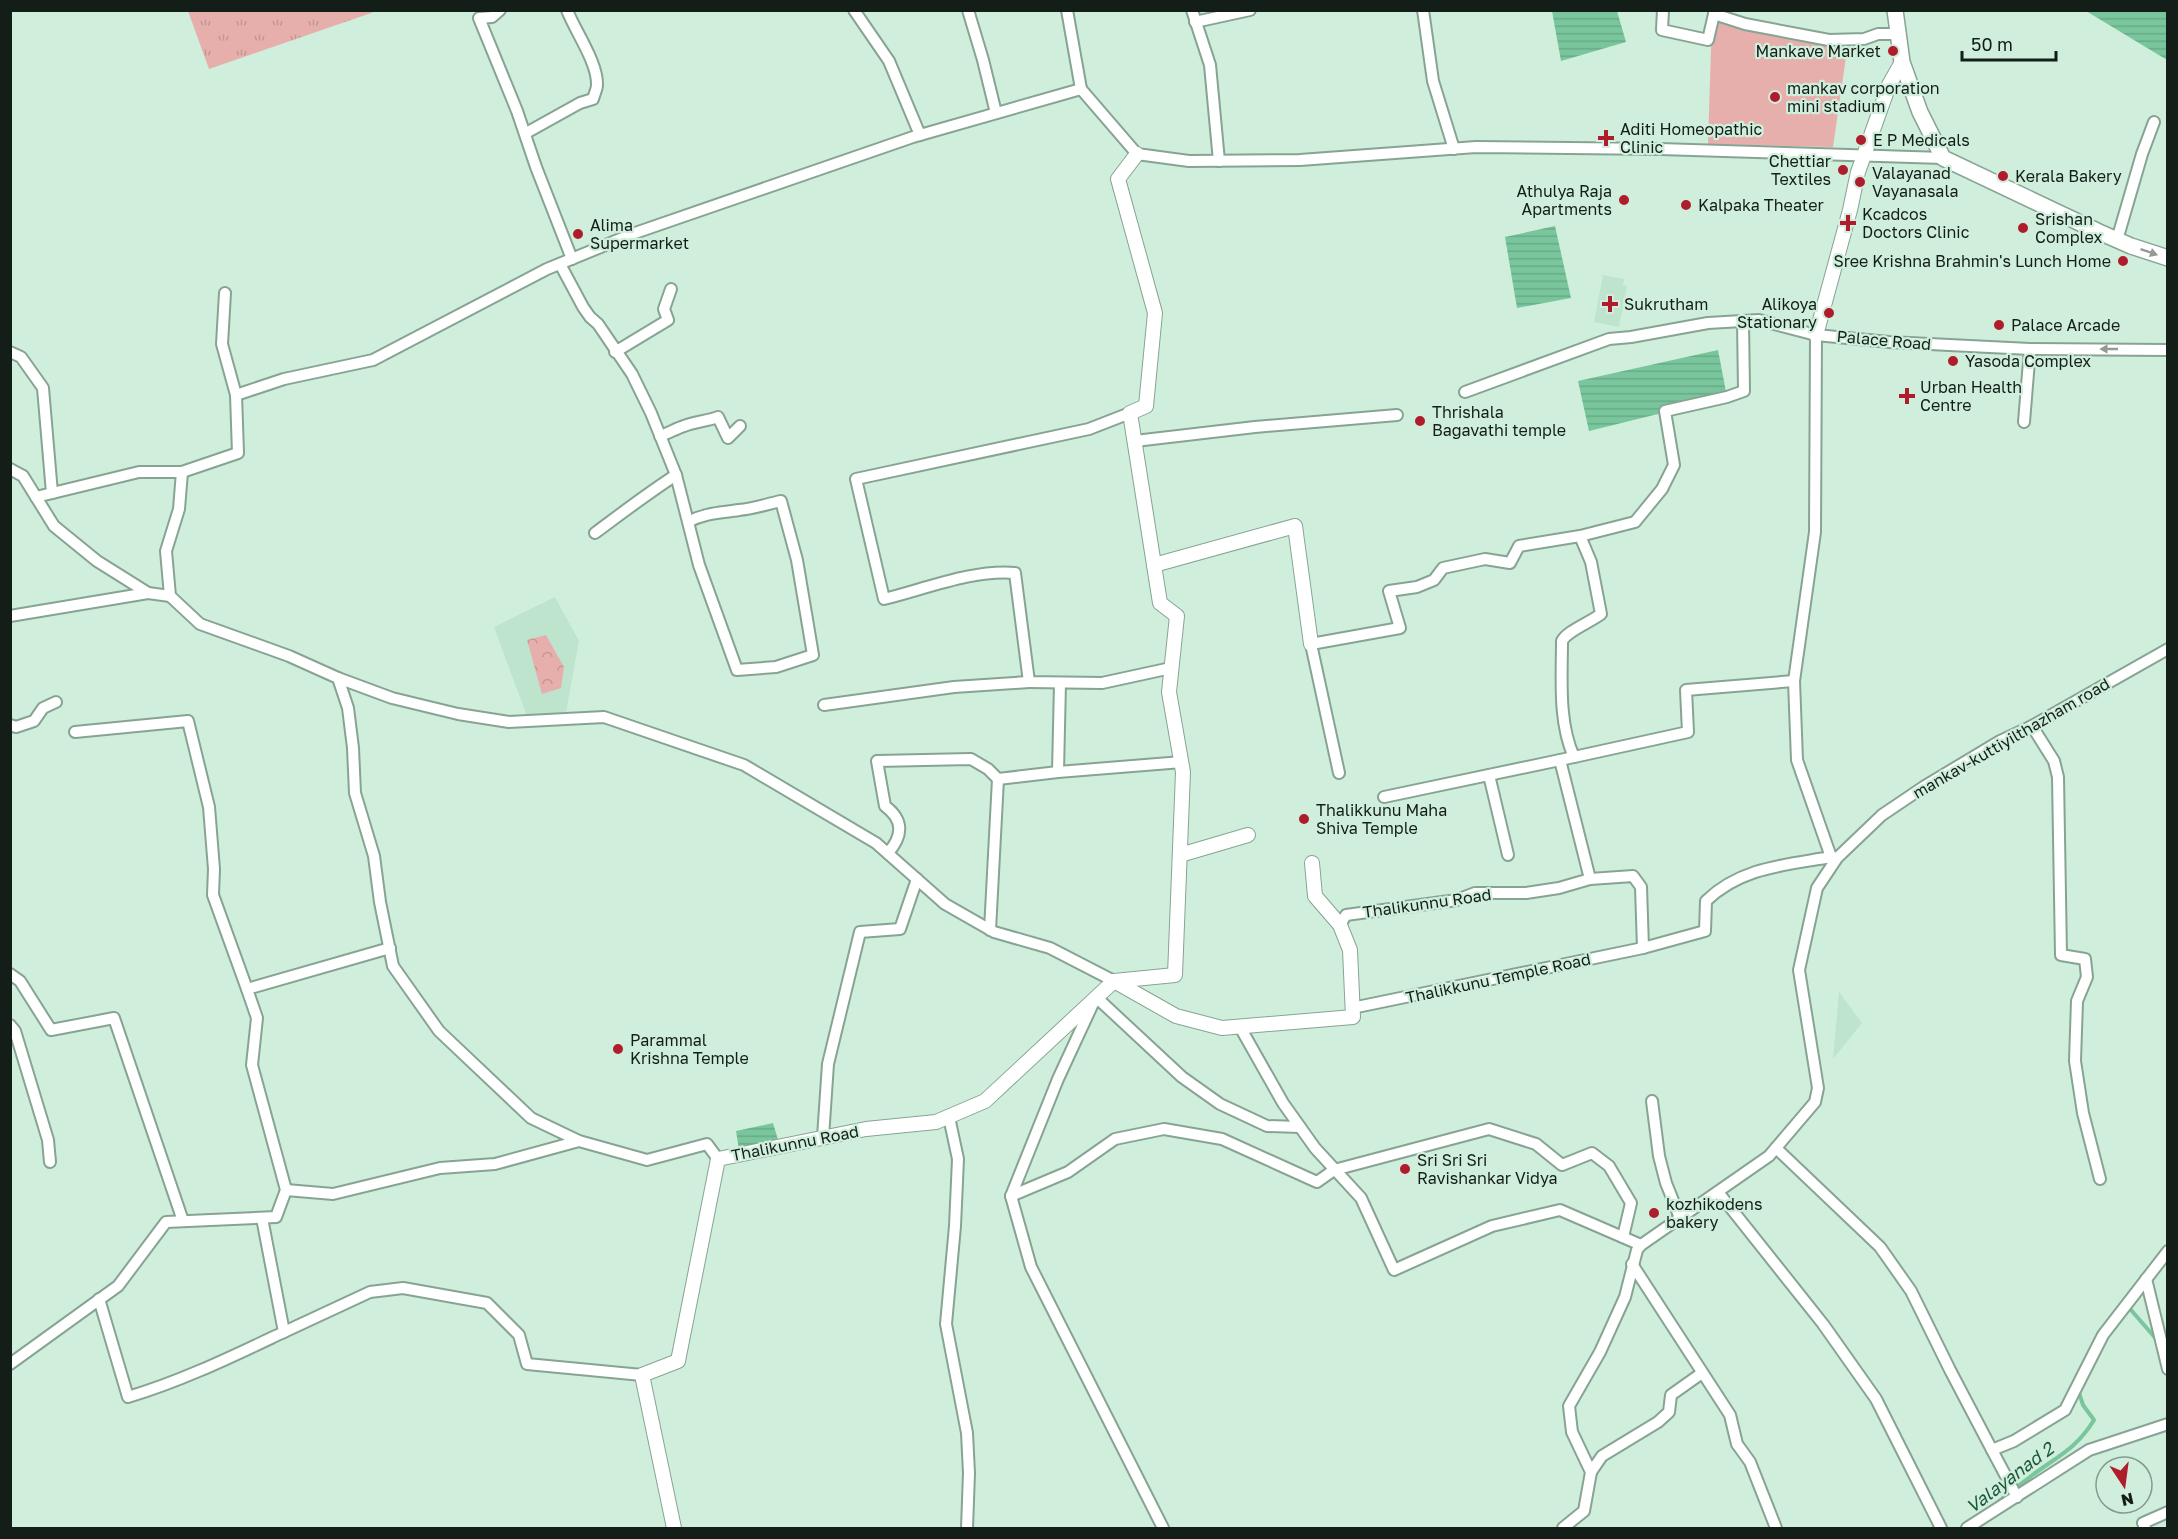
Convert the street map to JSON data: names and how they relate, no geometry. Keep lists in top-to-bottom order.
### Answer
{
  "streets": {
    "street": [
      "Palace Road",
      "mankav-kuttiyilthazham road",
      "Thalikunnu Road",
      "Thalikkunu Temple Road"
    ]
  },
  "crossings": [
    ["Thalikunnu Road", "Thalikkunu Temple Road"]
  ],
  "water": ["Valayanad 2"],
  "places": {
    "other": [
      "Mankave Market",
      "mankav corporation mini stadium",
      "E P Medicals",
      "Chettiar Textiles",
      "Kerala Bakery",
      "Valayanad Vayanasala",
      "Athulya Raja Apartments",
      "Kalpaka Theater",
      "Srishan Complex",
      "Alima Supermarket",
      "Sree Krishna Brahmin's Lunch Home",
      "Alikoya Stationary",
      "Palace Arcade",
      "Yasoda Complex",
      "Thrishala Bagavathi temple",
      "Thalikkunu Maha Shiva Temple",
      "Parammal Krishna Temple",
      "Sri Sri Sri Ravishankar Vidya",
      "kozhikodens bakery"
    ],
    "health": [
      "Aditi Homeopathic Clinic",
      "Kcadcos Doctors Clinic",
      "Sukrutham",
      "Urban Health Centre"
    ]
  },
  "scale_bar": "50 m",
  "north": "bottom"
}
